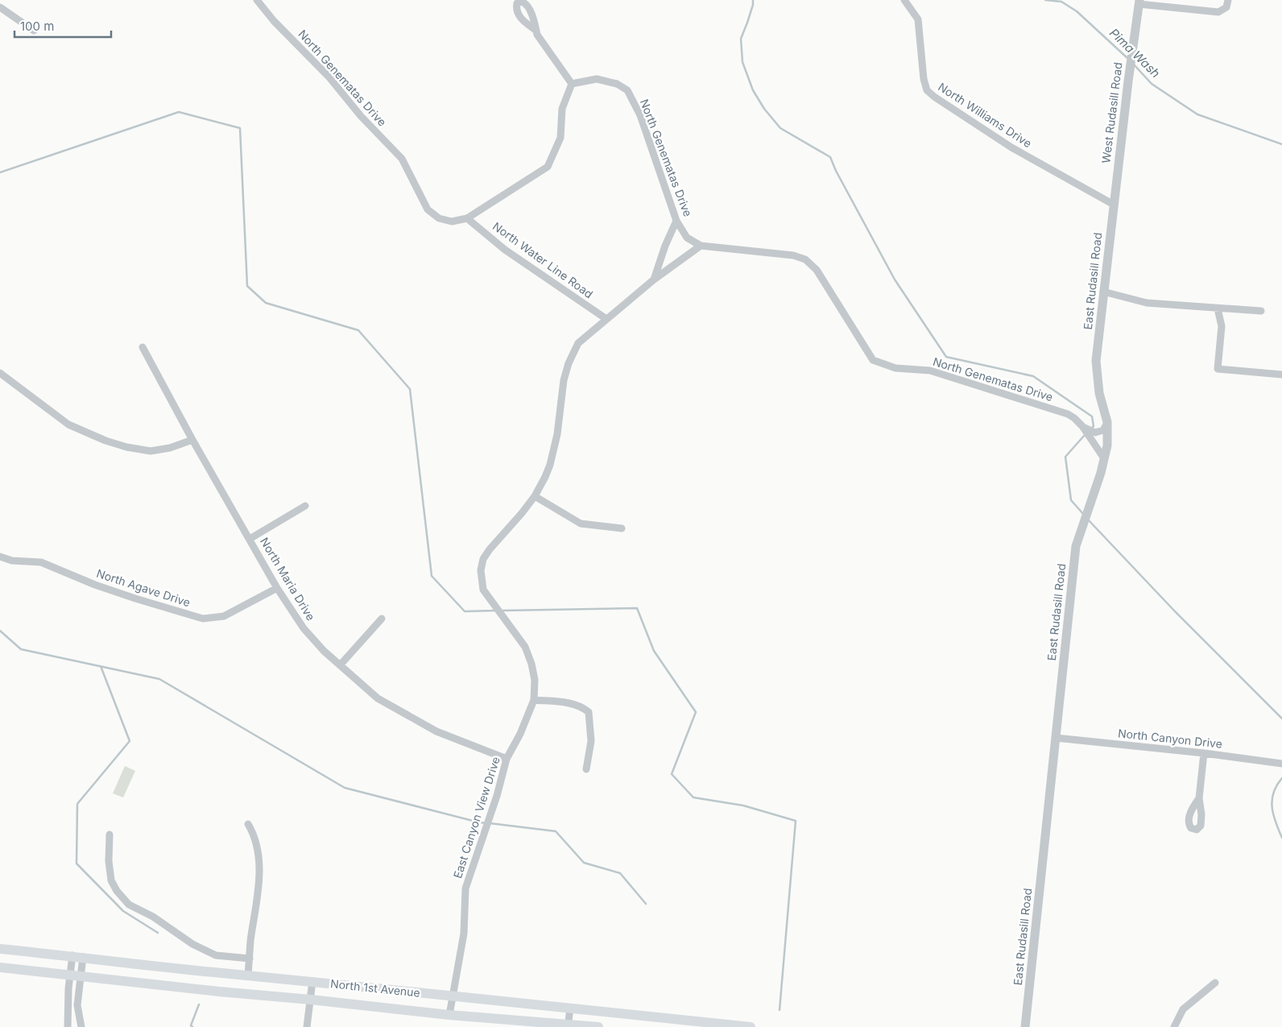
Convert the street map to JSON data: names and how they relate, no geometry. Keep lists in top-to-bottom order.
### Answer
{
  "streets": {
    "main road": ["North 1st Avenue"],
    "street": [
      "North Genematas Drive",
      "West Rudasill Road",
      "North Williams Drive",
      "North Water Line Road",
      "East Rudasill Road",
      "North Maria Drive",
      "North Agave Drive",
      "North Canyon Drive",
      "East Canyon View Drive"
    ]
  },
  "crossings": [
    ["North Genematas Drive", "North Water Line Road"],
    ["North Genematas Drive", "East Rudasill Road"],
    ["North Genematas Drive", "East Canyon View Drive"],
    ["West Rudasill Road", "North Williams Drive"],
    ["West Rudasill Road", "East Rudasill Road"],
    ["North Williams Drive", "East Rudasill Road"],
    ["North Water Line Road", "East Canyon View Drive"],
    ["East Rudasill Road", "North Canyon Drive"],
    ["North Maria Drive", "North Agave Drive"],
    ["North Maria Drive", "East Canyon View Drive"],
    ["East Canyon View Drive", "North 1st Avenue"]
  ],
  "water": ["Pima Wash"],
  "scale_bar": "100 m"
}
